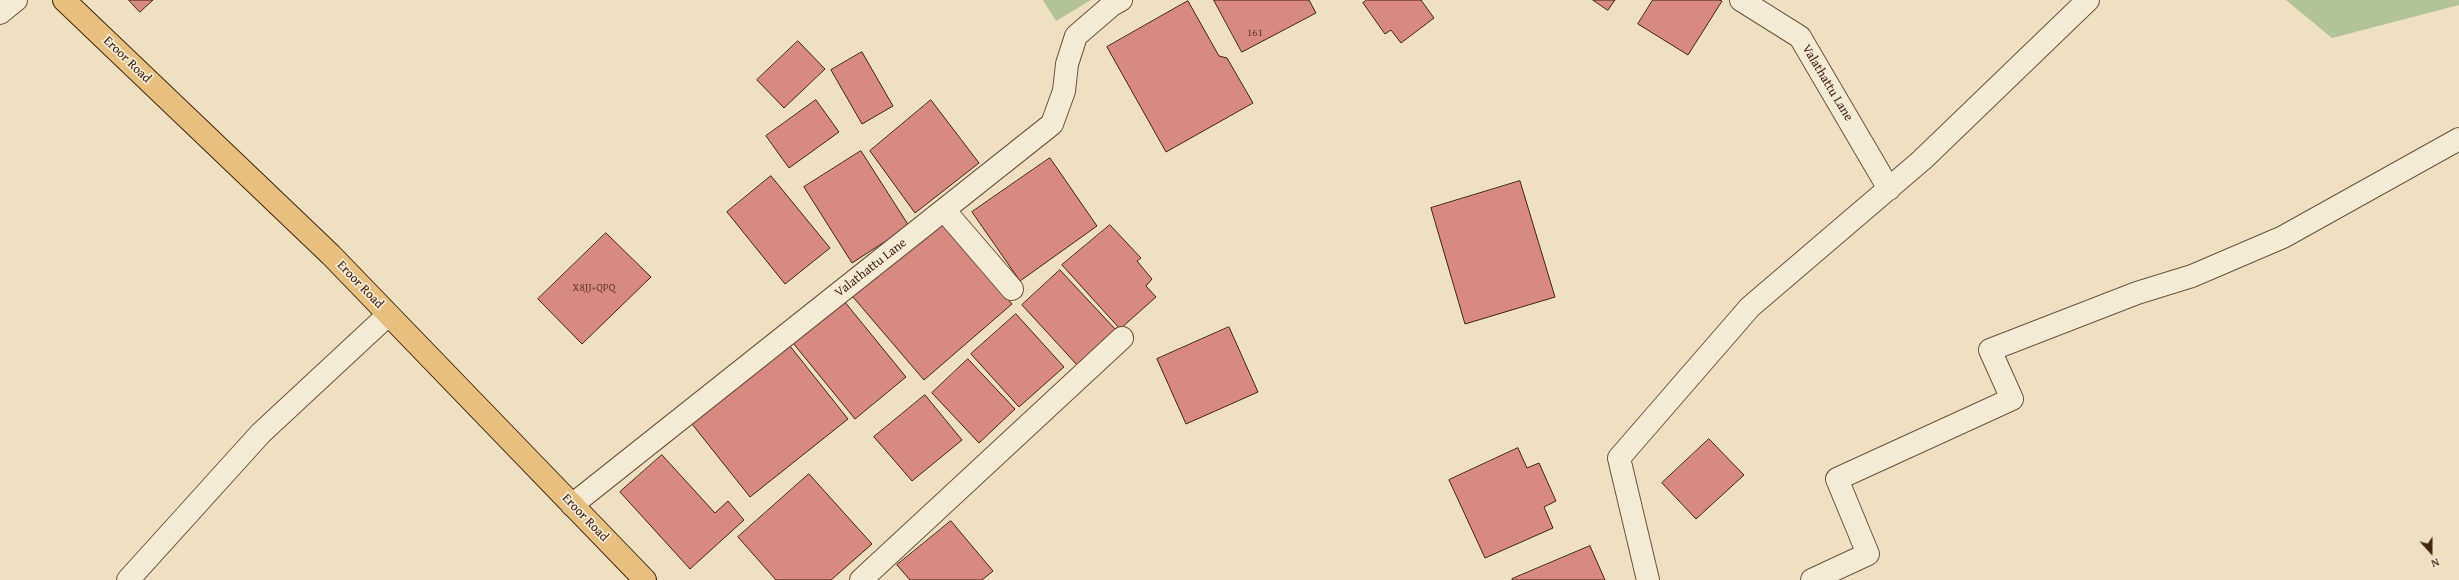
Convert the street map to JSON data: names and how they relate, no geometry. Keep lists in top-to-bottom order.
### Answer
{
  "streets": {
    "main road": ["Eroor Road"],
    "street": ["Valathattu Lane"]
  },
  "crossings": [
    ["Eroor Road", "Valathattu Lane"]
  ],
  "house_numbers": ["161", "X8JJ+QPQ"],
  "north": "bottom"
}
